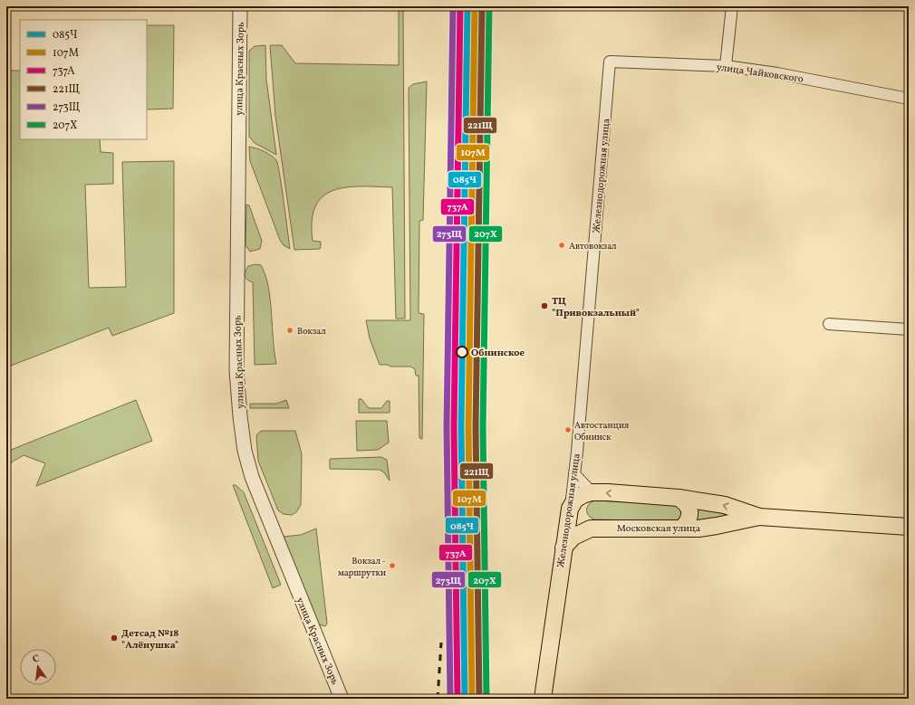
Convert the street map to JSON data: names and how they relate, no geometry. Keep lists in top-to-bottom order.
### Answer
{
  "streets": {
    "main road": ["Железнодорожная улица", "Московская улица"],
    "street": ["улица Красных Зорь", "улица Чайковского"]
  },
  "crossings": [
    ["улица Чайковского", "Железнодорожная улица"],
    ["Железнодорожная улица", "Московская улица"]
  ],
  "places": [
    "Автовокзал",
    "ТЦ \"Привокзальный\"",
    "Вокзал",
    "Обнинское",
    "Автостанция Обнинск",
    "Вокзал - маршрутки",
    "Детсад №18 \"Алёнушка\""
  ],
  "lines": [
    "transit line 085Ч",
    "transit line 107М",
    "transit line 737А",
    "transit line 221Щ",
    "transit line 273Щ",
    "transit line 207Х"
  ],
  "legend": [
    "085Ч",
    "107М",
    "737А",
    "221Щ",
    "273Щ",
    "207Х"
  ],
  "north": "top"
}
